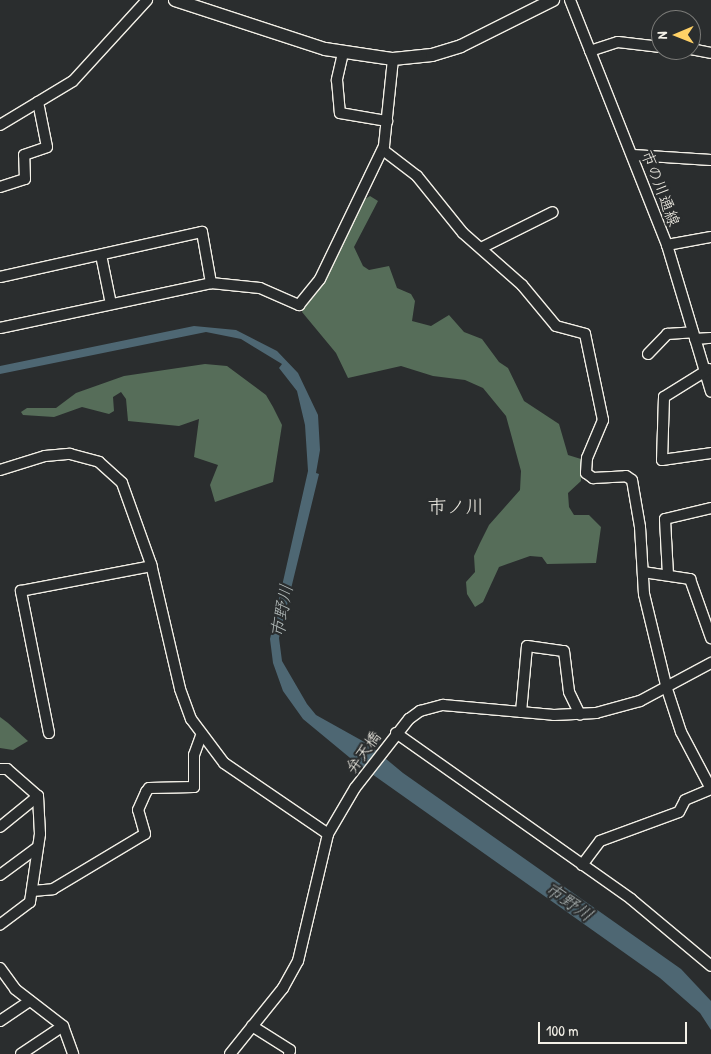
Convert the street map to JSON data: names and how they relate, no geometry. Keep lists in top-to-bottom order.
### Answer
{
  "streets": {
    "street": ["市の川通線", "弁天橋"]
  },
  "districts": ["市ノ川"],
  "water": ["市野川"],
  "scale_bar": "100 m",
  "north": "left"
}
